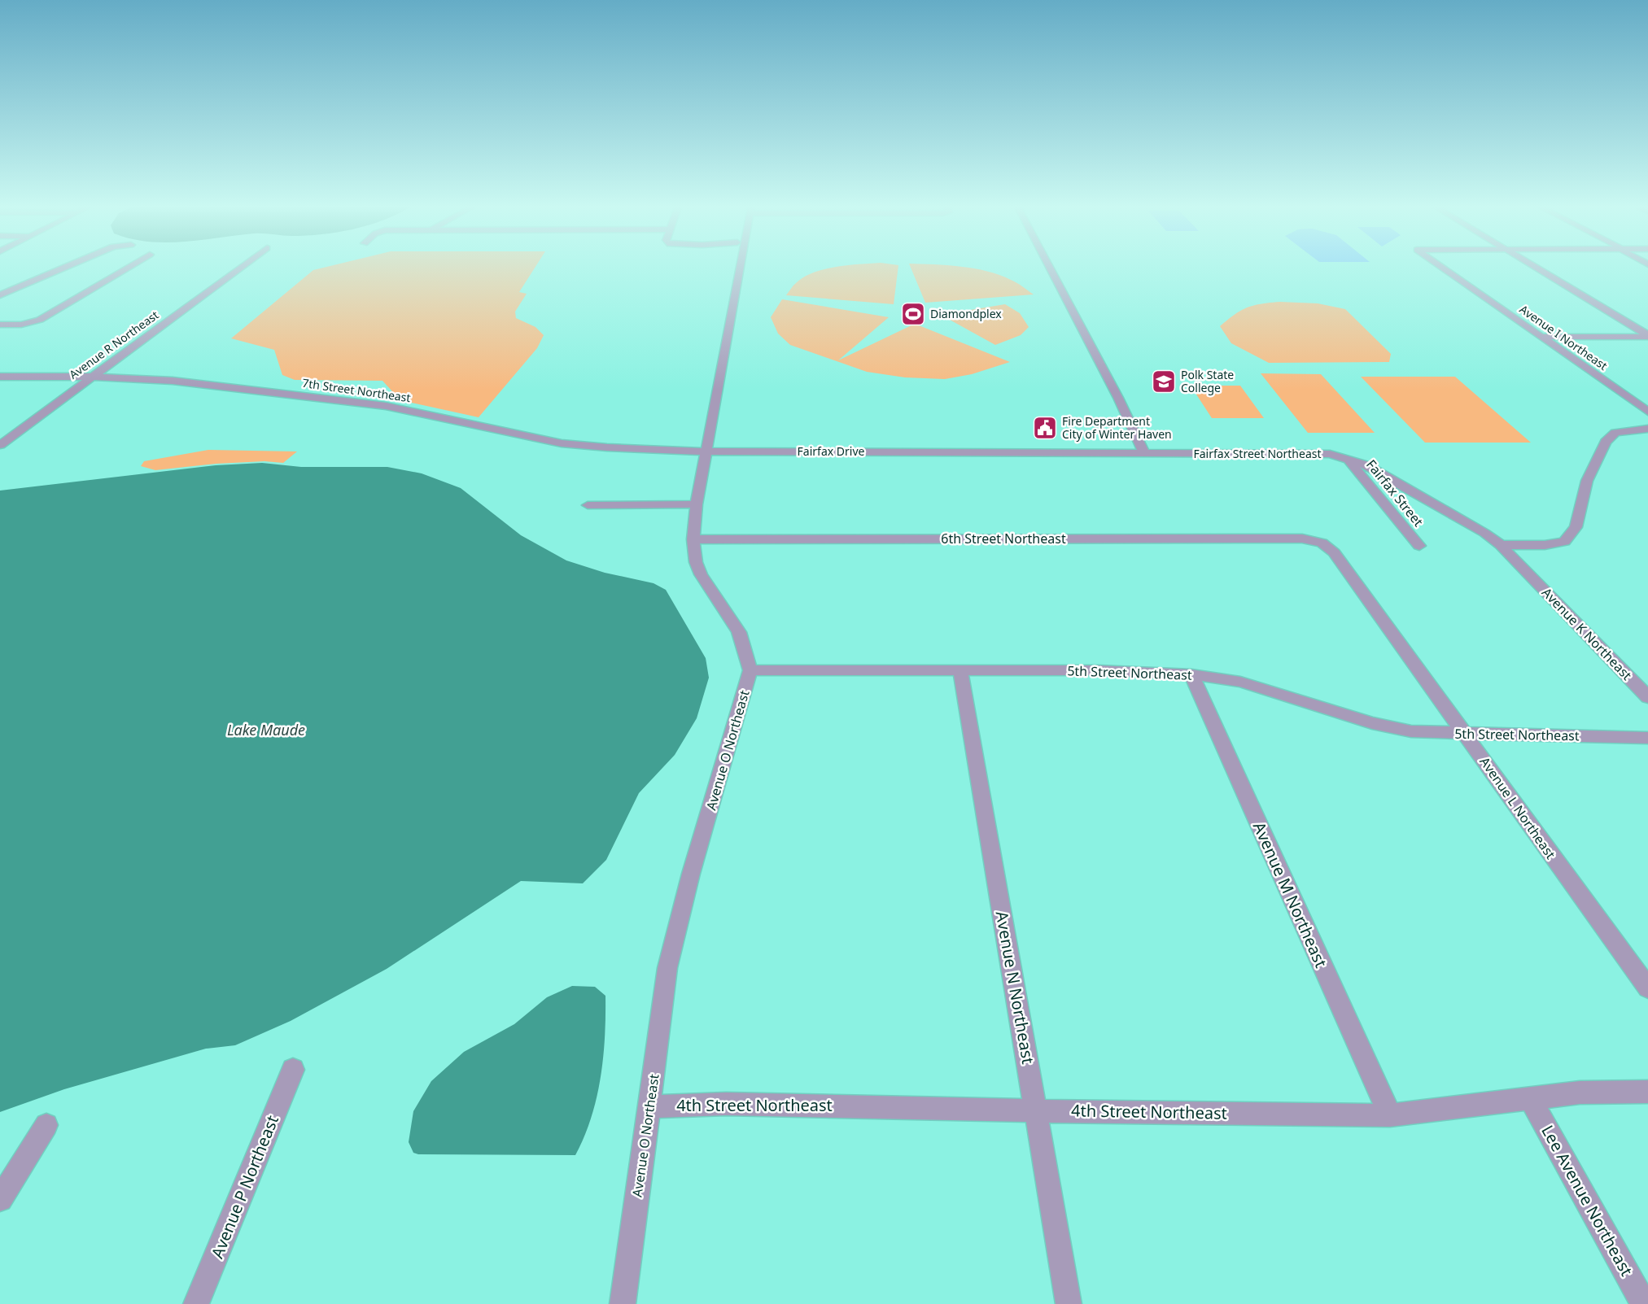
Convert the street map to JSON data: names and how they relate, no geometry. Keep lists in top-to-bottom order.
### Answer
{
  "streets": {
    "street": [
      "Avenue I Northeast",
      "Avenue R Northeast",
      "7th Street Northeast",
      "Fairfax Drive",
      "Fairfax Street Northeast",
      "Fairfax Street",
      "6th Street Northeast",
      "Avenue K Northeast",
      "5th Street Northeast",
      "Avenue O Northeast",
      "Avenue L Northeast",
      "Avenue M Northeast",
      "Avenue N Northeast",
      "4th Street Northeast",
      "Avenue P Northeast",
      "Lee Avenue Northeast"
    ]
  },
  "crossings": [
    ["Avenue R Northeast", "7th Street Northeast"],
    ["7th Street Northeast", "Fairfax Drive"],
    ["Fairfax Drive", "Fairfax Street Northeast"],
    ["Fairfax Street Northeast", "Fairfax Street"],
    ["Fairfax Street Northeast", "Avenue K Northeast"],
    ["6th Street Northeast", "Avenue L Northeast"],
    ["5th Street Northeast", "Avenue O Northeast"],
    ["5th Street Northeast", "Avenue L Northeast"],
    ["5th Street Northeast", "Avenue M Northeast"],
    ["5th Street Northeast", "Avenue N Northeast"],
    ["Avenue O Northeast", "4th Street Northeast"],
    ["Avenue M Northeast", "4th Street Northeast"],
    ["Avenue N Northeast", "4th Street Northeast"],
    ["4th Street Northeast", "Lee Avenue Northeast"]
  ],
  "water": ["Lake Maude"],
  "places": {
    "sports": ["Diamondplex"],
    "school or university": ["Polk State College"],
    "public building": ["Fire Department City of Winter Haven"]
  }
}
